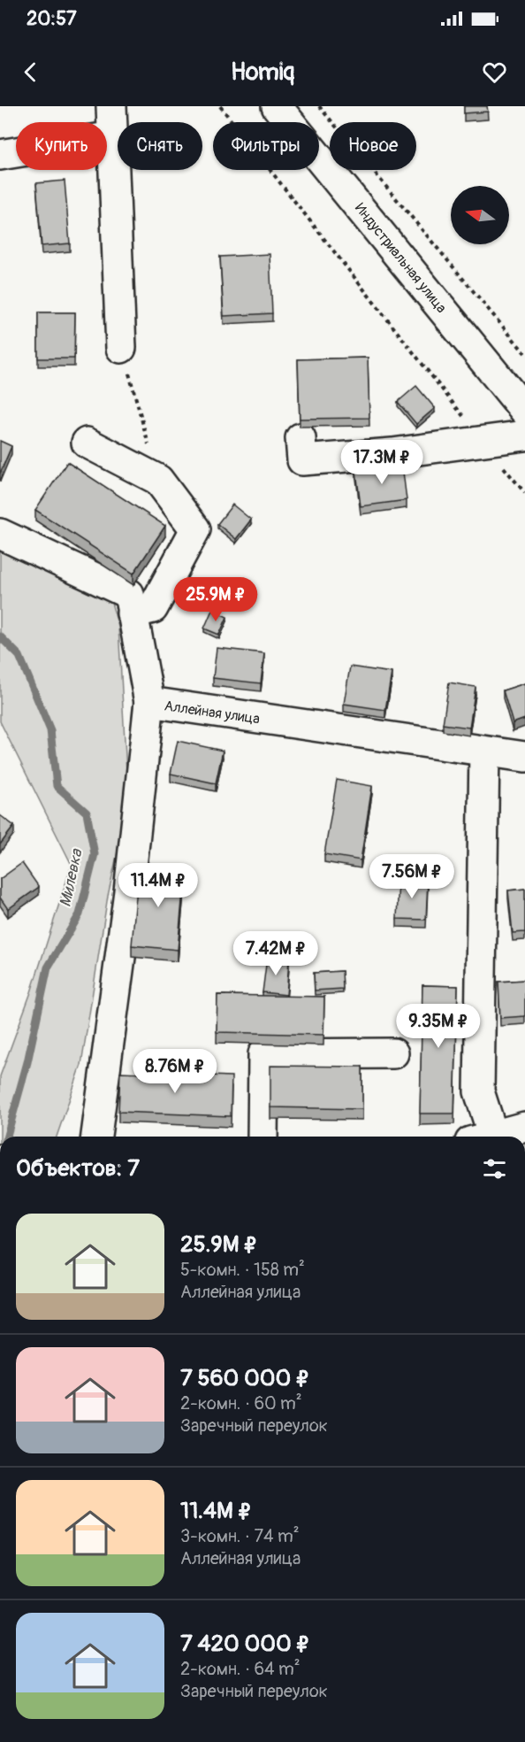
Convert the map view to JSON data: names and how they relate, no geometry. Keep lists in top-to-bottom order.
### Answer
{
  "streets": {
    "street": ["Индустриальная улица", "Аллейная улица"]
  },
  "water": ["Милевка"],
  "north": "left",
  "page": {
    "status": "20:57",
    "header": "Homiq",
    "chip": [
      "Купить",
      "Снять",
      "Фильтры",
      "Новое"
    ],
    "price": [
      "17.3M ₽",
      "25.9M ₽",
      "7.56M ₽",
      "11.4M ₽",
      "7.42M ₽",
      "9.35M ₽",
      "8.76M ₽"
    ],
    "heading": "Объектов: 7",
    "list": [
      {
        "name": "25.9M ₽",
        "note": "5-комн. · 158 m² · Аллейная улица"
      },
      {
        "name": "7 560 000 ₽",
        "note": "2-комн. · 60 m² · Заречный переулок"
      },
      {
        "name": "11.4M ₽",
        "note": "3-комн. · 74 m² · Аллейная улица"
      },
      {
        "name": "7 420 000 ₽",
        "note": "2-комн. · 64 m² · Заречный переулок"
      }
    ]
  }
}
